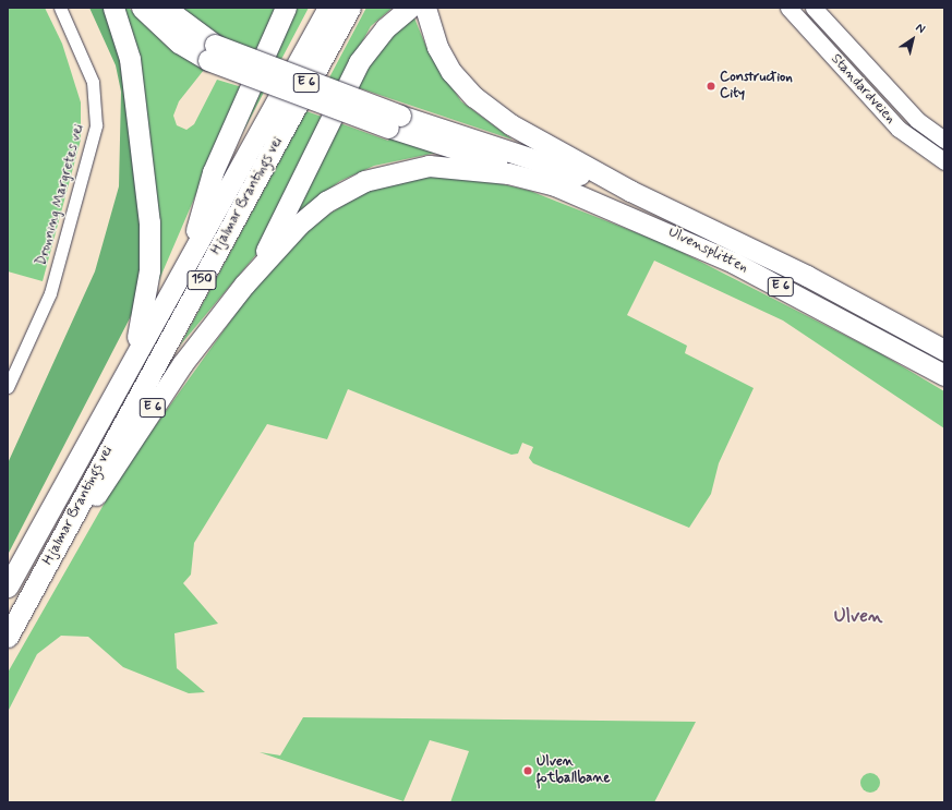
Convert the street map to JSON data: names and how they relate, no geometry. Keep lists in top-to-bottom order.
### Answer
{
  "streets": {
    "highway": [
      "E 6",
      "Hjalmar Brantings vei",
      "Ulvensplitten",
      "150"
    ],
    "street": ["Standardveien", "Dronning Margretes vei"]
  },
  "crossings": [
    ["E 6", "Hjalmar Brantings vei"],
    ["E 6", "Ulvensplitten"]
  ],
  "districts": ["Ulven"],
  "places": ["Construction City", "Ulven fotballbane"],
  "north": "top right"
}
